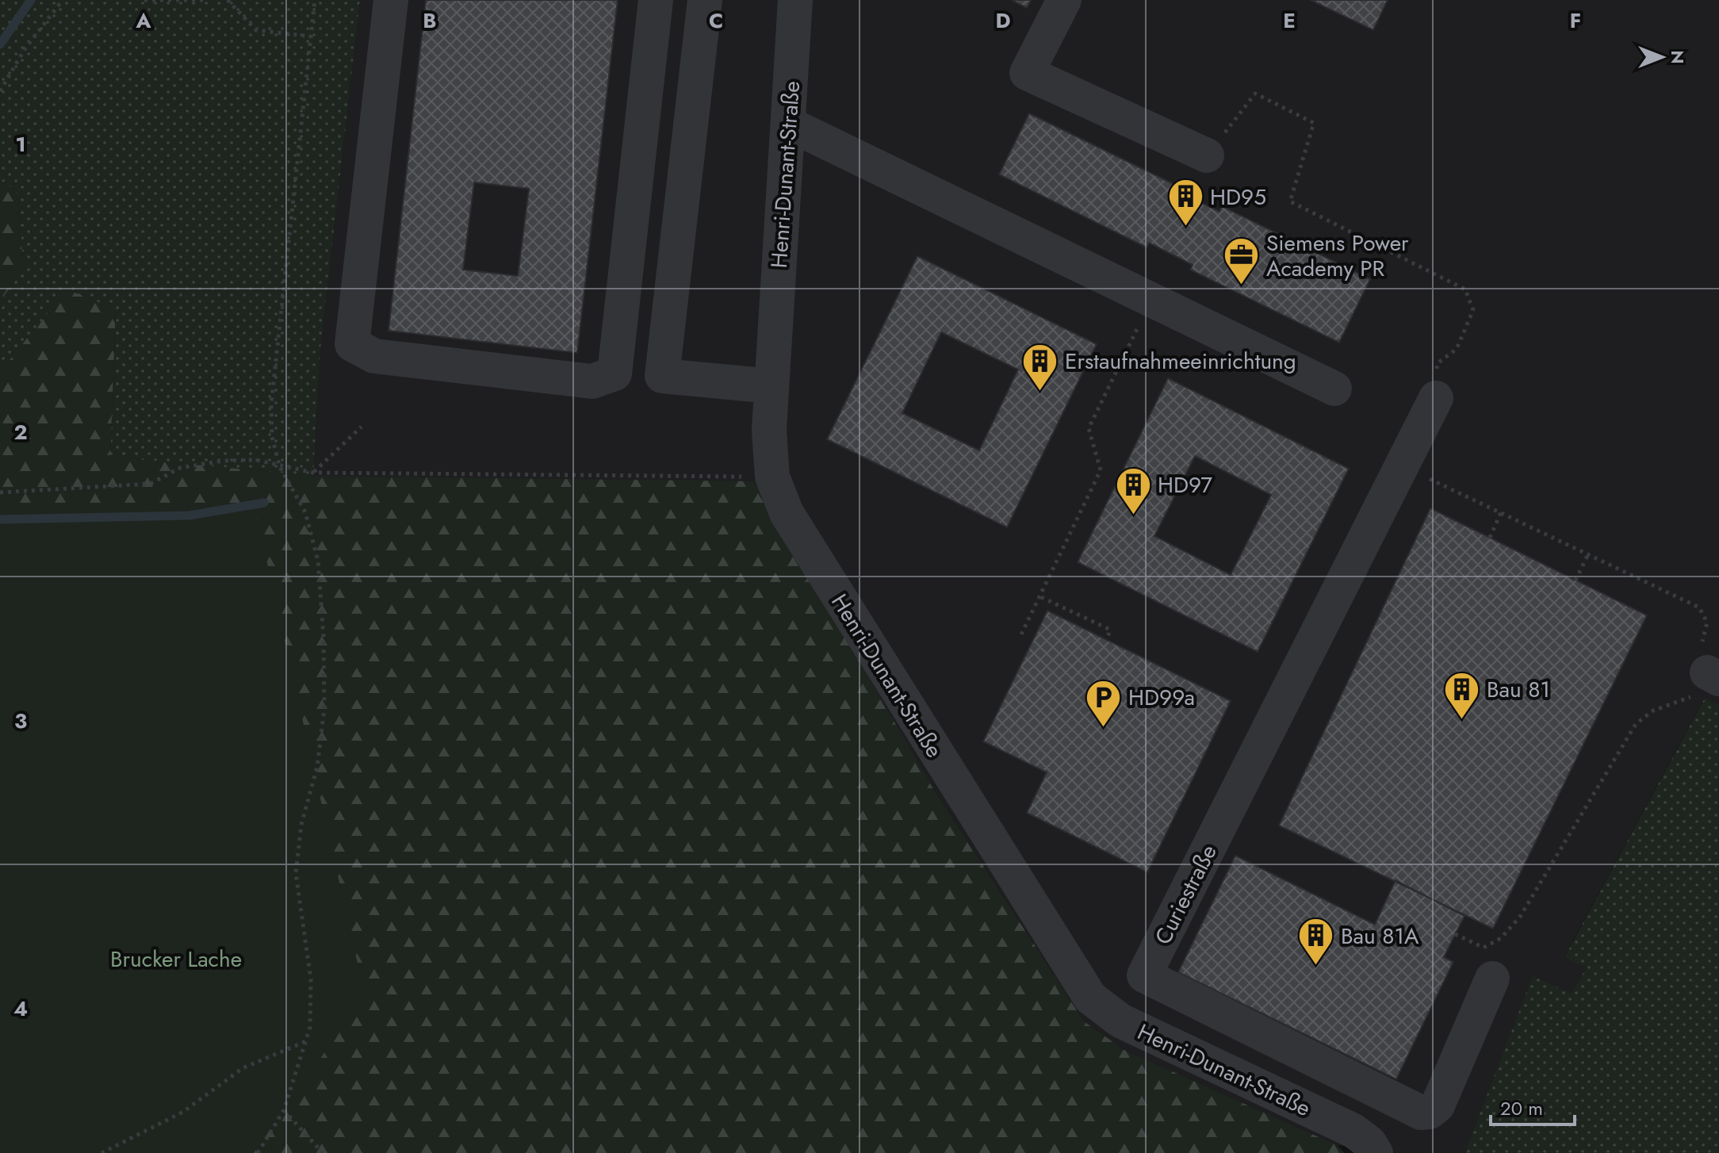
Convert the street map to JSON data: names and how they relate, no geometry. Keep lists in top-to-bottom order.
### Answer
{
  "streets": {
    "lane": ["Henri-Dunant-Straße", "Curiestraße"]
  },
  "crossings": [
    ["Henri-Dunant-Straße", "Curiestraße"]
  ],
  "parks": ["Brucker Lache"],
  "places": {
    "building": [
      "HD95",
      "Erstaufnahmeeinrichtung",
      "HD97",
      "Bau 81",
      "Bau 81A"
    ],
    "office": ["Siemens Power Academy PR"],
    "parking": ["HD99a"]
  },
  "scale_bar": "20 m",
  "north": "right",
  "grid": {
    "columns": [
      "A",
      "B",
      "C",
      "D",
      "E",
      "F"
    ],
    "rows": [
      "1",
      "2",
      "3",
      "4"
    ]
  }
}
